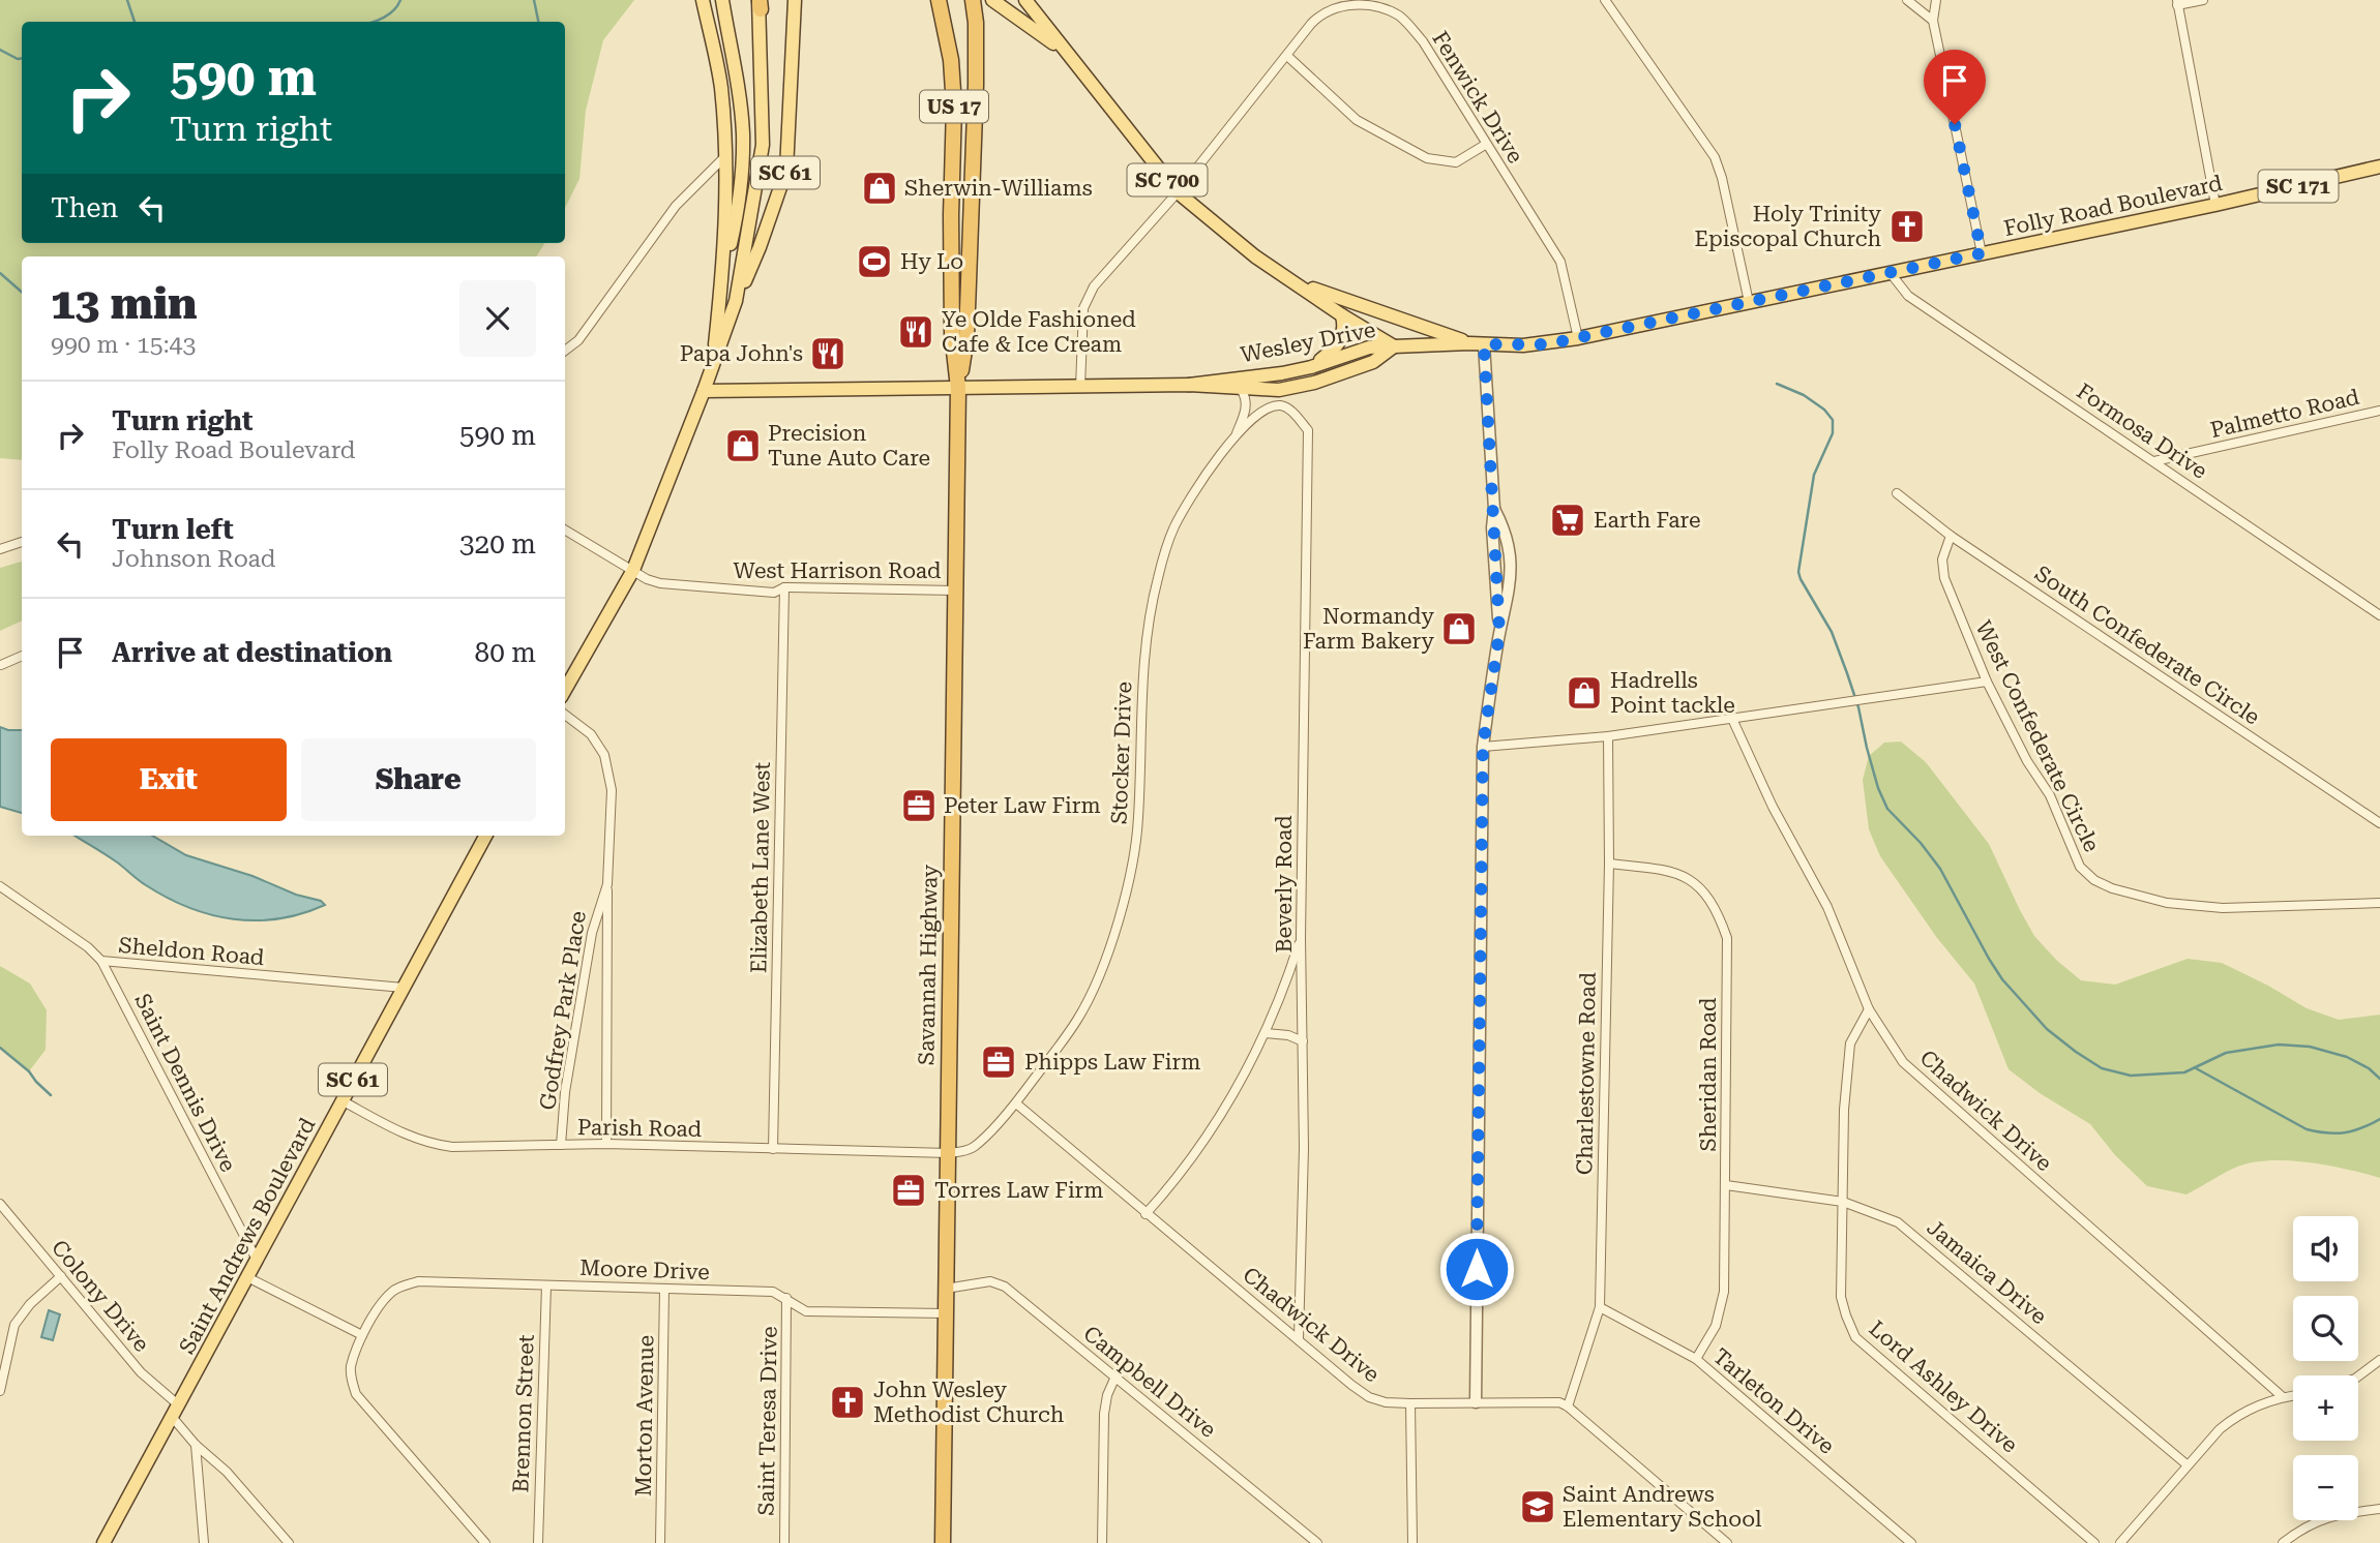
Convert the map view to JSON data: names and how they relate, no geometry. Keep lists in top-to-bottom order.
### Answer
{
  "streets": {
    "highway": ["US 17", "Savannah Highway"],
    "main road": [
      "SC 61",
      "SC 700",
      "SC 171",
      "Folly Road Boulevard",
      "Wesley Drive",
      "Saint Andrews Boulevard"
    ],
    "street": [
      "Fenwick Drive",
      "Palmetto Road",
      "Formosa Drive",
      "West Harrison Road",
      "South Confederate Circle",
      "West Confederate Circle",
      "Stocker Drive",
      "Elizabeth Lane West",
      "Beverly Road",
      "Sheldon Road",
      "Godfrey Park Place",
      "Charlestowne Road",
      "Sheridan Road",
      "Saint Dennis Drive",
      "Chadwick Drive",
      "Parish Road",
      "Moore Drive",
      "Jamaica Drive",
      "Colony Drive",
      "Campbell Drive",
      "Lord Ashley Drive",
      "Tarleton Drive",
      "Brennon Street",
      "Morton Avenue",
      "Saint Teresa Drive"
    ]
  },
  "crossings": [
    ["Fenwick Drive", "Folly Road Boulevard"],
    ["Fenwick Drive", "Wesley Drive"],
    ["SC 61", "Wesley Drive"],
    ["SC 61", "West Harrison Road"],
    ["Folly Road Boulevard", "Wesley Drive"],
    ["Folly Road Boulevard", "Formosa Drive"],
    ["Wesley Drive", "Stocker Drive"],
    ["Wesley Drive", "Savannah Highway"],
    ["Palmetto Road", "Formosa Drive"],
    ["West Harrison Road", "Elizabeth Lane West"],
    ["West Harrison Road", "Savannah Highway"],
    ["South Confederate Circle", "West Confederate Circle"],
    ["Stocker Drive", "Beverly Road"],
    ["Stocker Drive", "Savannah Highway"],
    ["Stocker Drive", "Chadwick Drive"],
    ["Stocker Drive", "Parish Road"],
    ["Elizabeth Lane West", "Parish Road"],
    ["Beverly Road", "Chadwick Drive"],
    ["Sheldon Road", "Saint Dennis Drive"],
    ["Sheldon Road", "Saint Andrews Boulevard"],
    ["Savannah Highway", "Parish Road"],
    ["Savannah Highway", "Moore Drive"],
    ["Savannah Highway", "Campbell Drive"],
    ["Godfrey Park Place", "Parish Road"],
    ["Charlestowne Road", "Sheridan Road"],
    ["Charlestowne Road", "Chadwick Drive"],
    ["Charlestowne Road", "Tarleton Drive"],
    ["Sheridan Road", "Jamaica Drive"],
    ["Sheridan Road", "Tarleton Drive"],
    ["Saint Dennis Drive", "Saint Andrews Boulevard"],
    ["Chadwick Drive", "Lord Ashley Drive"],
    ["Parish Road", "Saint Andrews Boulevard"],
    ["Saint Andrews Boulevard", "Colony Drive"],
    ["Moore Drive", "Brennon Street"],
    ["Moore Drive", "Morton Avenue"],
    ["Moore Drive", "Saint Teresa Drive"],
    ["Jamaica Drive", "Lord Ashley Drive"]
  ],
  "places": {
    "shop": [
      "Sherwin-Williams",
      "Precision Tune Auto Care",
      "Normandy Farm Bakery",
      "Hadrells Point tackle"
    ],
    "church": ["Holy Trinity Episcopal Church", "John Wesley Methodist Church"],
    "sports": ["Hy Lo"],
    "restaurant": ["Ye Olde Fashioned Cafe & Ice Cream", "Papa John's"],
    "supermarket": ["Earth Fare"],
    "office": ["Peter Law Firm", "Phipps Law Firm", "Torres Law Firm"],
    "school or university": ["Saint Andrews Elementary School"]
  },
  "page": {
    "turn": ["590 m", "Turn right"],
    "then": "Then",
    "heading": ["13 min", "990 m · 15:43"],
    "list": [
      {
        "name": "Turn right",
        "note": "Folly Road Boulevard",
        "value": "590 m"
      },
      {
        "name": "Turn left",
        "note": "Johnson Road",
        "value": "320 m"
      },
      {
        "name": "Arrive at destination",
        "value": "80 m"
      }
    ],
    "buttons": ["Exit", "Share"],
    "map_buttons": ["+", "−"]
  }
}
